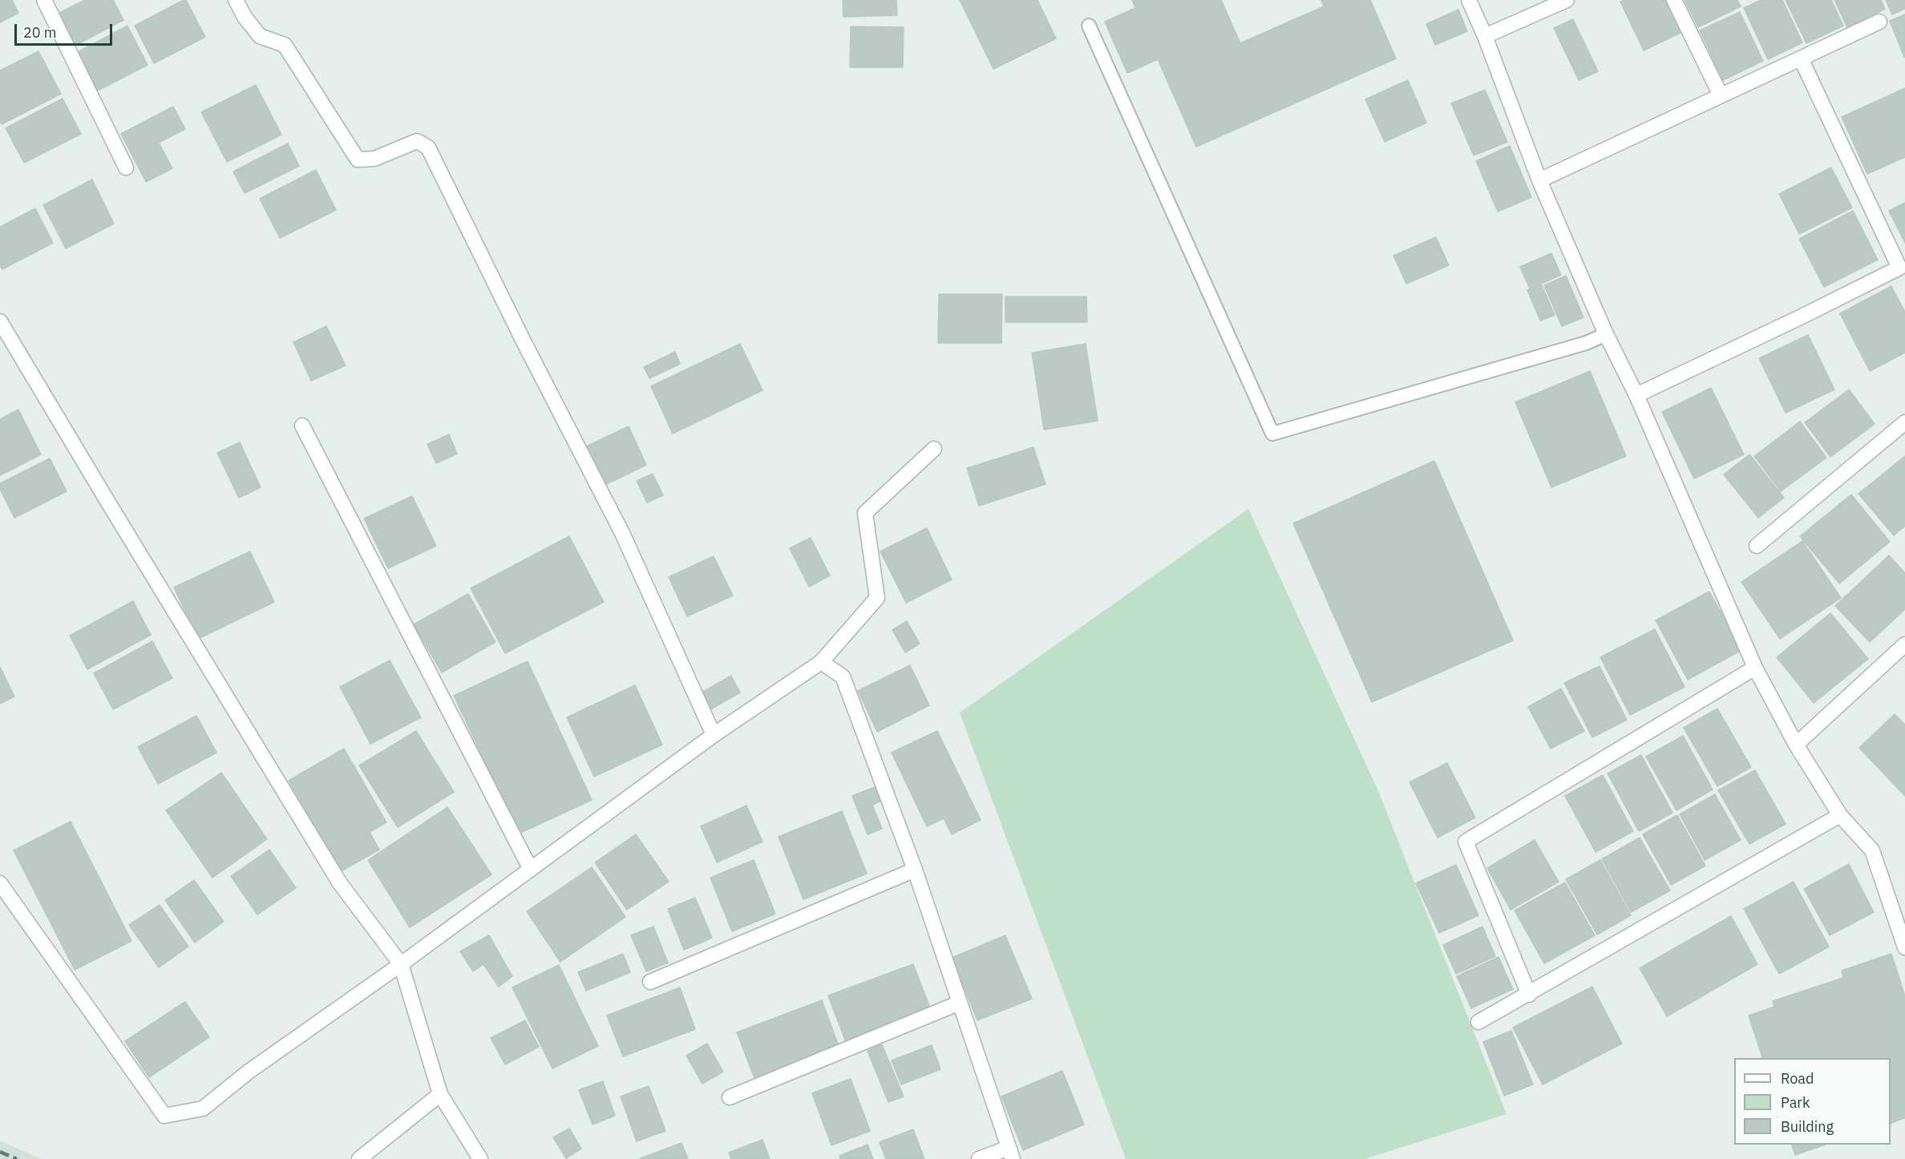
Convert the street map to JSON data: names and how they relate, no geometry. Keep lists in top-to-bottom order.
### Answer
{
  "legend": ["Road", "Park", "Building"],
  "scale_bar": "20 m"
}
